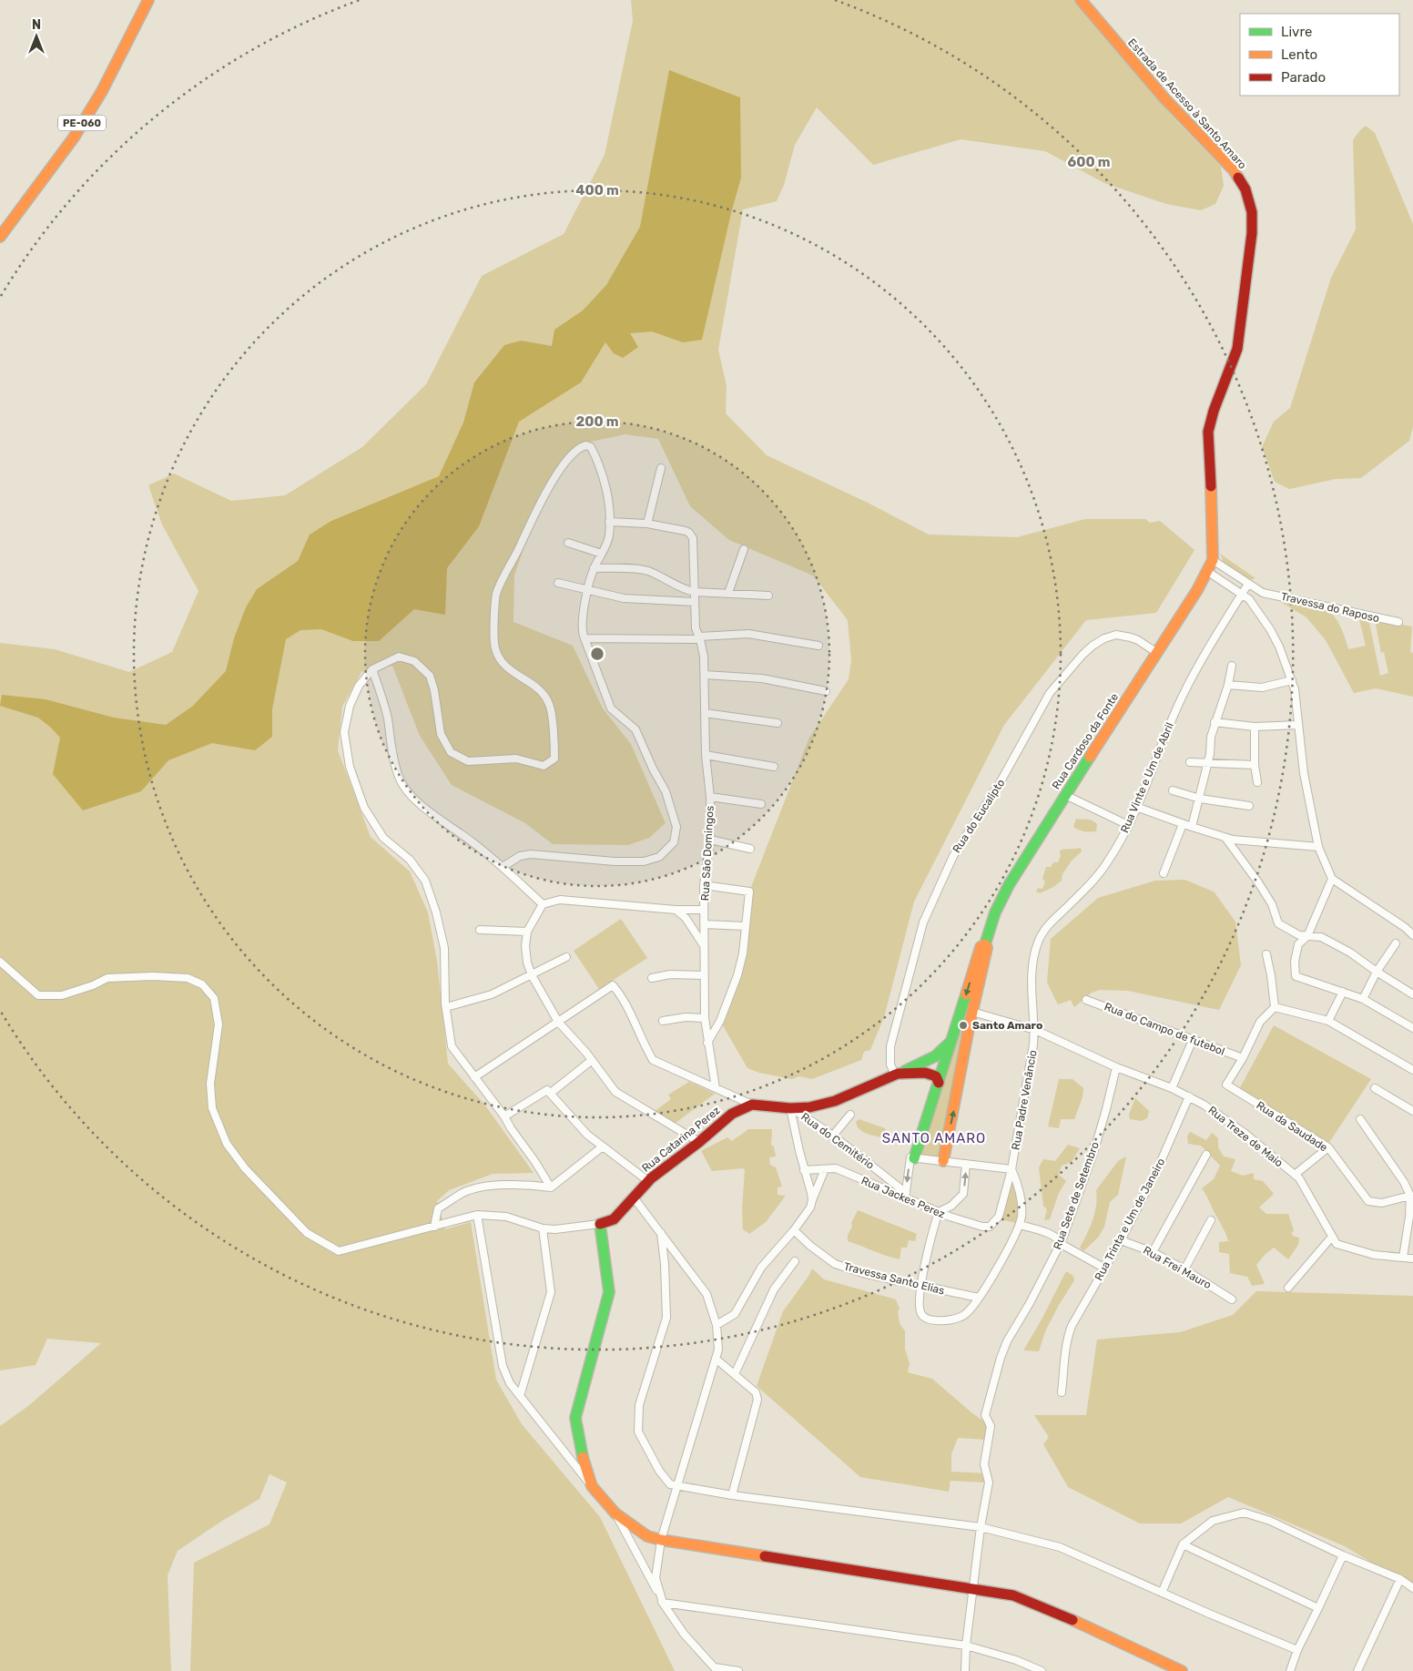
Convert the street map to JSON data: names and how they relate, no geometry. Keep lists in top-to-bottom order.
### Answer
{
  "streets": {
    "main road": [
      "Estrada de Acesso à Santo Amaro",
      "PE-060",
      "Rua Cardoso da Fonte",
      "Rua Catarina Perez"
    ],
    "street": [
      "Travessa do Raposo",
      "Rua Vinte e Um de Abril",
      "Rua do Eucalipto",
      "Rua São Domingos",
      "Rua do Campo de futebol",
      "Rua Padre Venâncio",
      "Rua da Saudade",
      "Rua Treze de Maio",
      "Rua do Cemitério",
      "Rua Sete de Setembro",
      "Rua Jackes Perez",
      "Rua Trinta e Um de Janeiro",
      "Rua Frei Mauro",
      "Travessa Santo Elias"
    ]
  },
  "crossings": [
    ["Estrada de Acesso à Santo Amaro", "Rua Cardoso da Fonte"],
    ["Travessa do Raposo", "Rua Vinte e Um de Abril"],
    ["Rua Cardoso da Fonte", "Rua do Eucalipto"],
    ["Rua Cardoso da Fonte", "Rua Treze de Maio"],
    ["Rua Cardoso da Fonte", "Rua do Cemitério"],
    ["Rua Cardoso da Fonte", "Rua Jackes Perez"],
    ["Rua Vinte e Um de Abril", "Rua Padre Venâncio"],
    ["Rua Vinte e Um de Abril", "Rua Treze de Maio"],
    ["Rua do Campo de futebol", "Rua da Saudade"],
    ["Rua Padre Venâncio", "Rua Treze de Maio"],
    ["Rua Padre Venâncio", "Rua Jackes Perez"],
    ["Rua Padre Venâncio", "Travessa Santo Elias"],
    ["Rua Treze de Maio", "Rua Sete de Setembro"],
    ["Rua Treze de Maio", "Rua Trinta e Um de Janeiro"],
    ["Rua do Cemitério", "Rua Jackes Perez"],
    ["Rua Trinta e Um de Janeiro", "Rua Frei Mauro"]
  ],
  "districts": ["SANTO AMARO"],
  "places": ["Santo Amaro"],
  "legend": ["Livre", "Lento", "Parado"],
  "north": "top",
  "rings": ["600 m", "400 m", "200 m"]
}
